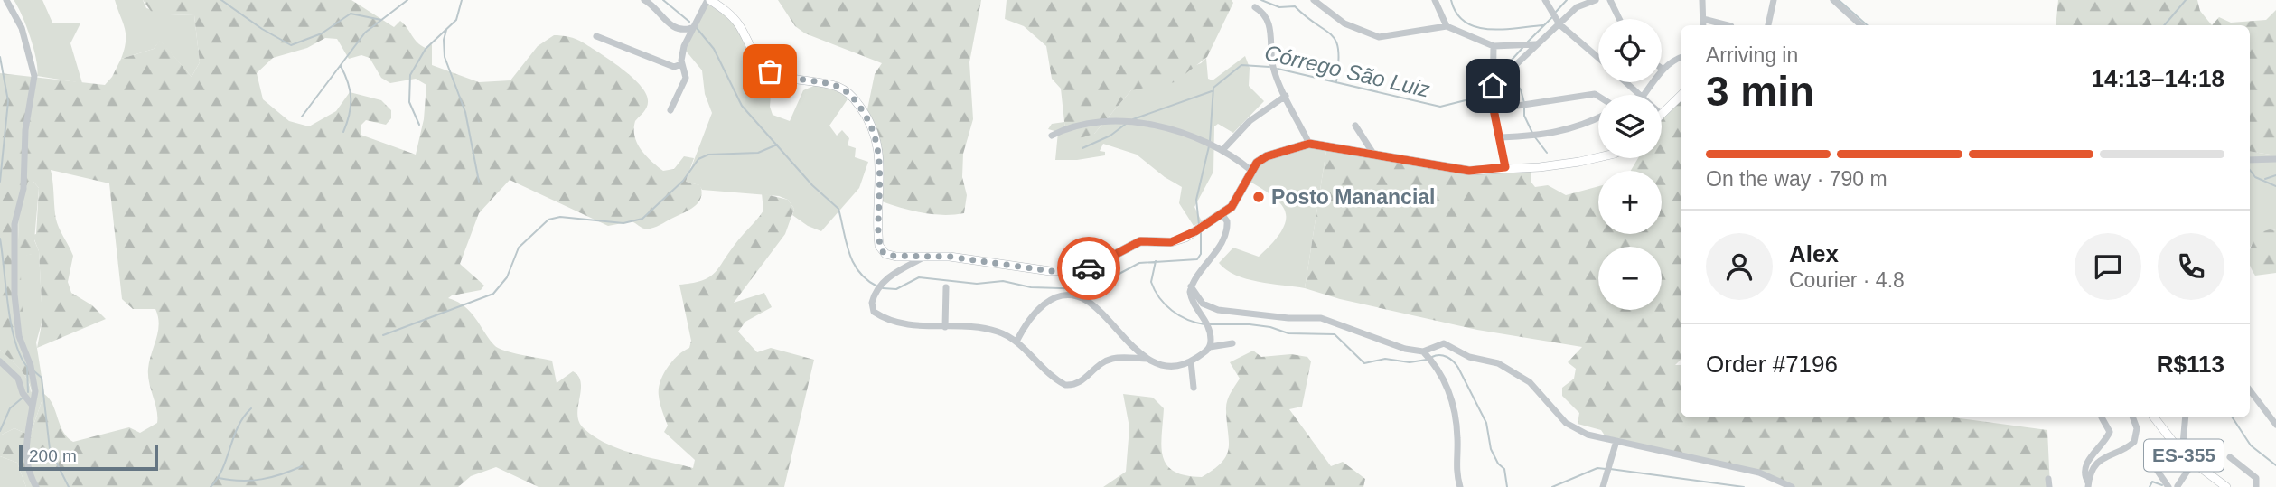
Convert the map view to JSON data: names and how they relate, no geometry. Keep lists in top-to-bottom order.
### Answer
{
  "streets": {
    "main road": ["ES-355"]
  },
  "water": ["Córrego São Luiz"],
  "places": ["Posto Manancial"],
  "scale_bar": "200 m",
  "page": {
    "map_buttons": ["+", "−"],
    "heading": ["3 min", "Arriving in", "14:13–14:18"],
    "panel": [
      "Alex",
      "Courier · 4.8",
      "Order #7196",
      "R$113"
    ],
    "bar": "On the way · 790 m",
    "scale": "200 m"
  }
}
